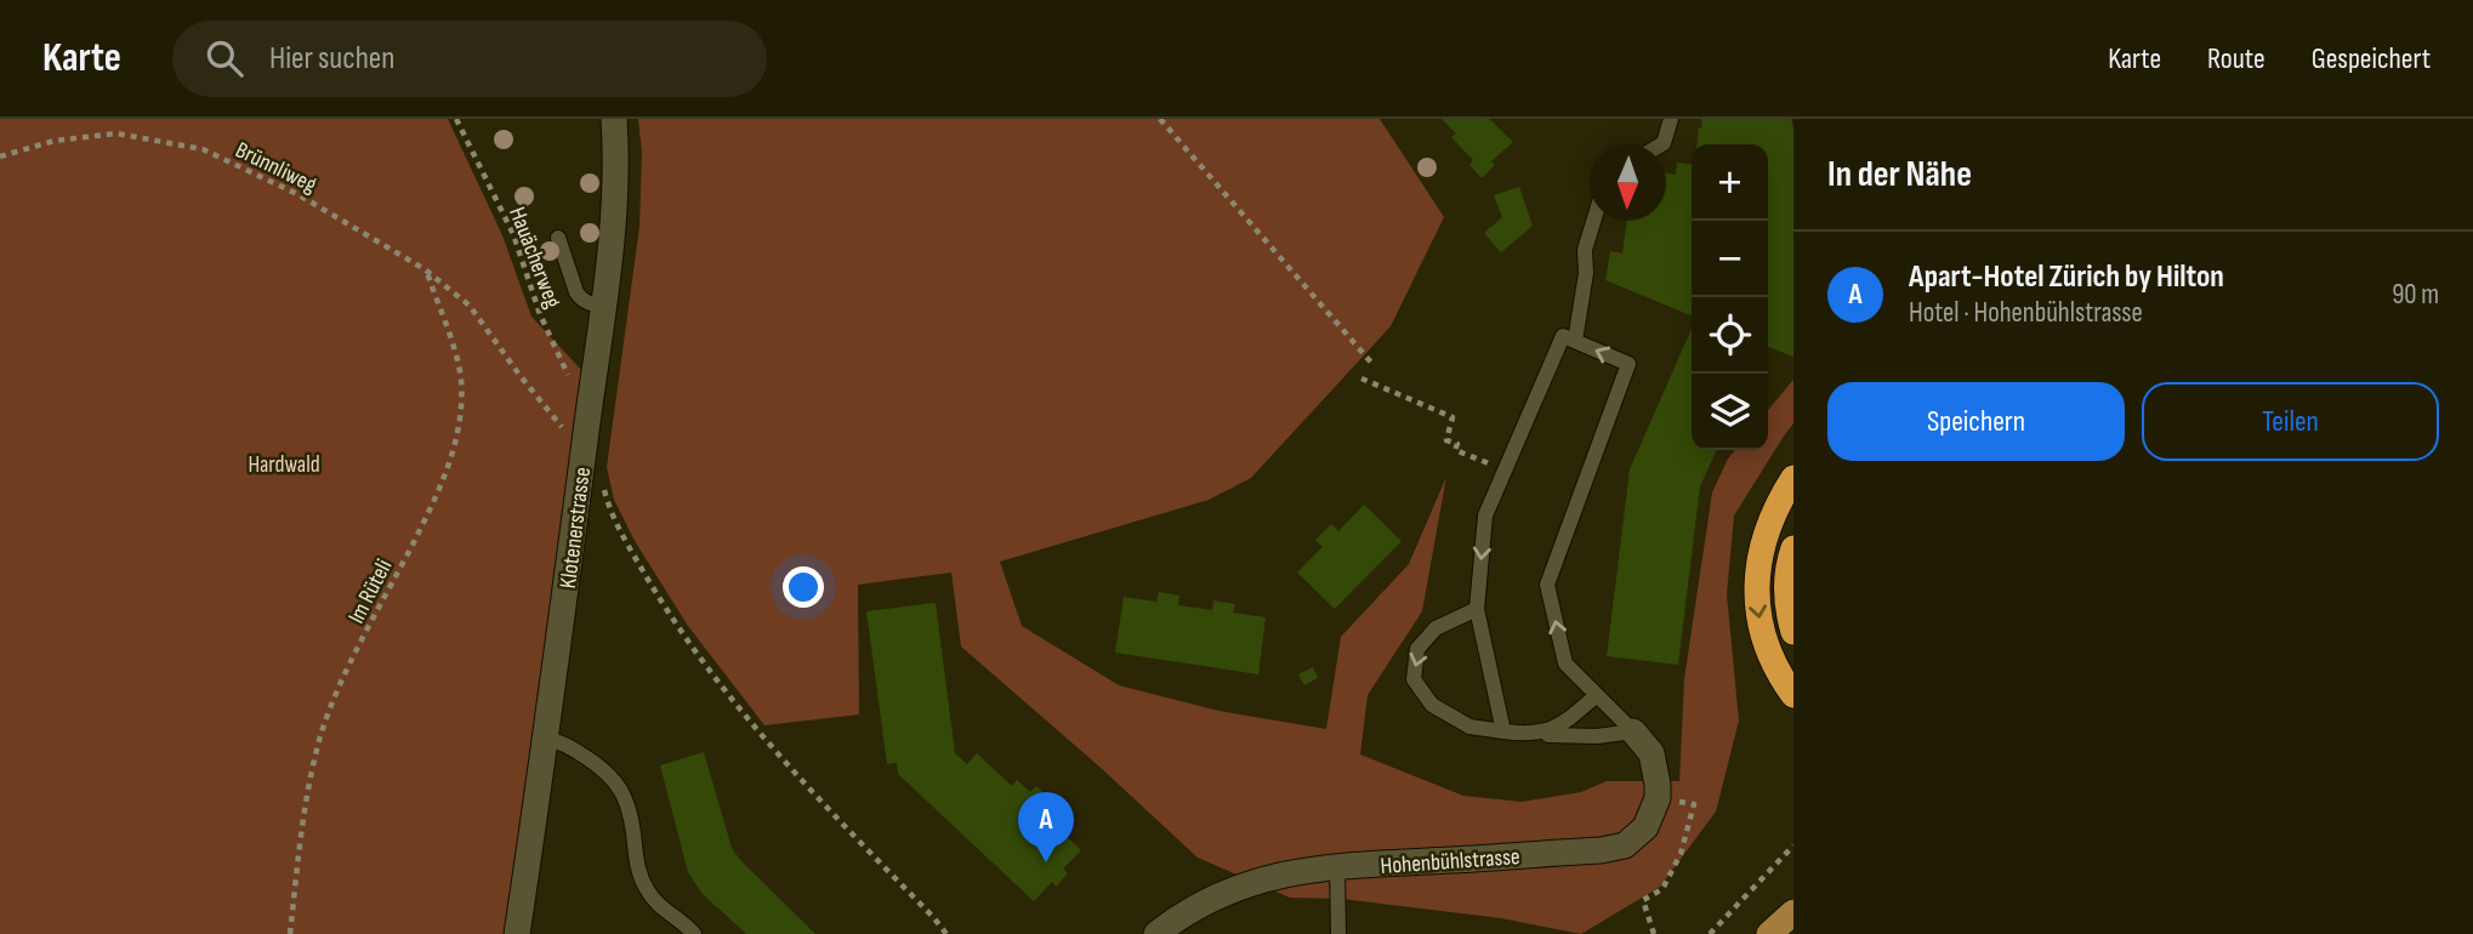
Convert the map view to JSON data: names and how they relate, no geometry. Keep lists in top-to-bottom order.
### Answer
{
  "streets": {
    "street": ["Klotenerstrasse", "Hohenbühlstrasse"],
    "path": ["Brünnliweg", "Hauächerweg", "Im Rüteli"]
  },
  "crossings": [
    ["Brünnliweg", "Klotenerstrasse"],
    ["Brünnliweg", "Im Rüteli"],
    ["Hauächerweg", "Klotenerstrasse"]
  ],
  "parks": ["Hardwald"],
  "north": "bottom",
  "page": {
    "header": "Karte",
    "search": "Hier suchen",
    "nav": ["Karte", "Route", "Gespeichert"],
    "heading": "In der Nähe",
    "map_buttons": ["+", "−"],
    "list": [
      {
        "mark": "A",
        "name": "Apart-Hotel Zürich by Hilton",
        "note": "Hotel · Hohenbühlstrasse",
        "value": "90 m"
      }
    ],
    "buttons": ["Speichern", "Teilen"],
    "pins": "A"
  }
}
